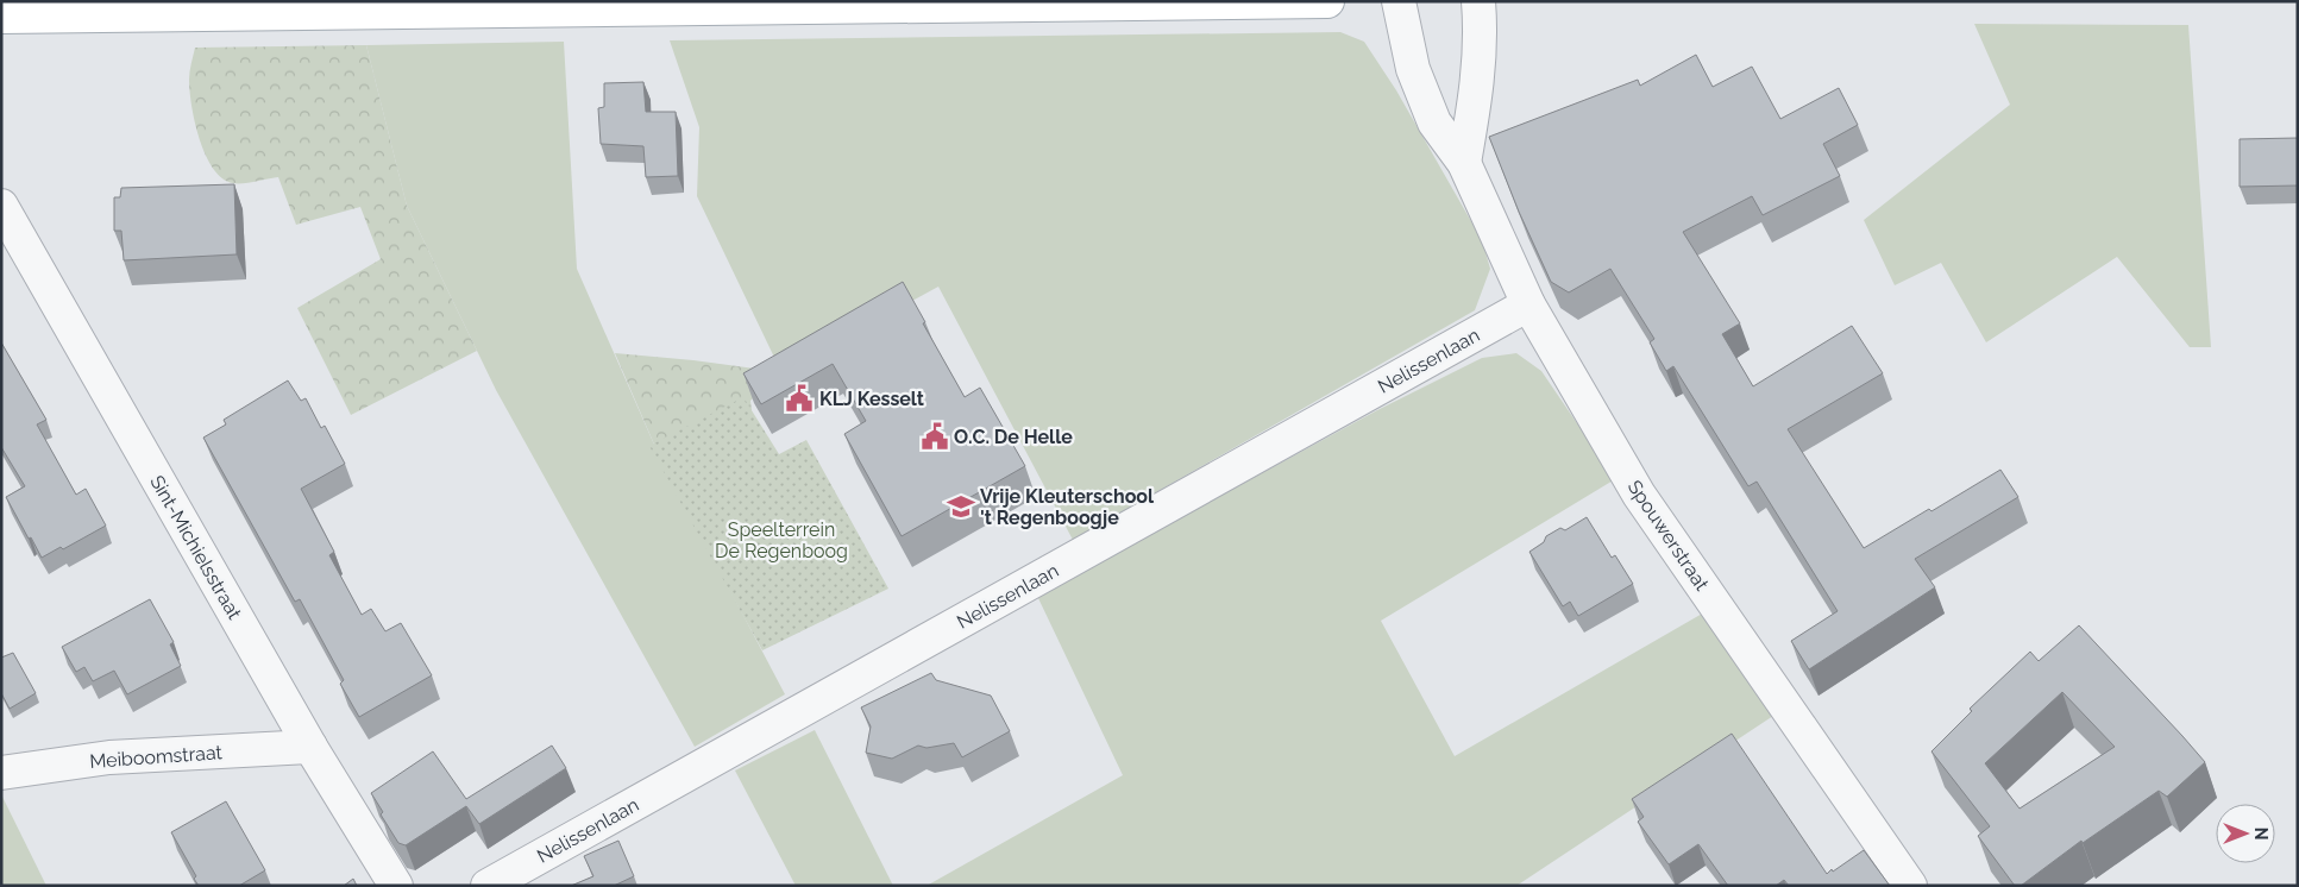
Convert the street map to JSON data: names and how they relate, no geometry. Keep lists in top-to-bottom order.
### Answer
{
  "streets": {
    "street": [
      "Nelissenlaan",
      "Spouwerstraat",
      "Sint-Michielsstraat",
      "Meiboomstraat"
    ]
  },
  "crossings": [
    ["Nelissenlaan", "Spouwerstraat"],
    ["Sint-Michielsstraat", "Meiboomstraat"]
  ],
  "parks": ["Speelterrein De Regenboog"],
  "places": {
    "public building": ["KLJ Kesselt", "O.C. De Helle"],
    "school or university": ["Vrije Kleuterschool 't Regenboogje"]
  },
  "north": "right"
}
